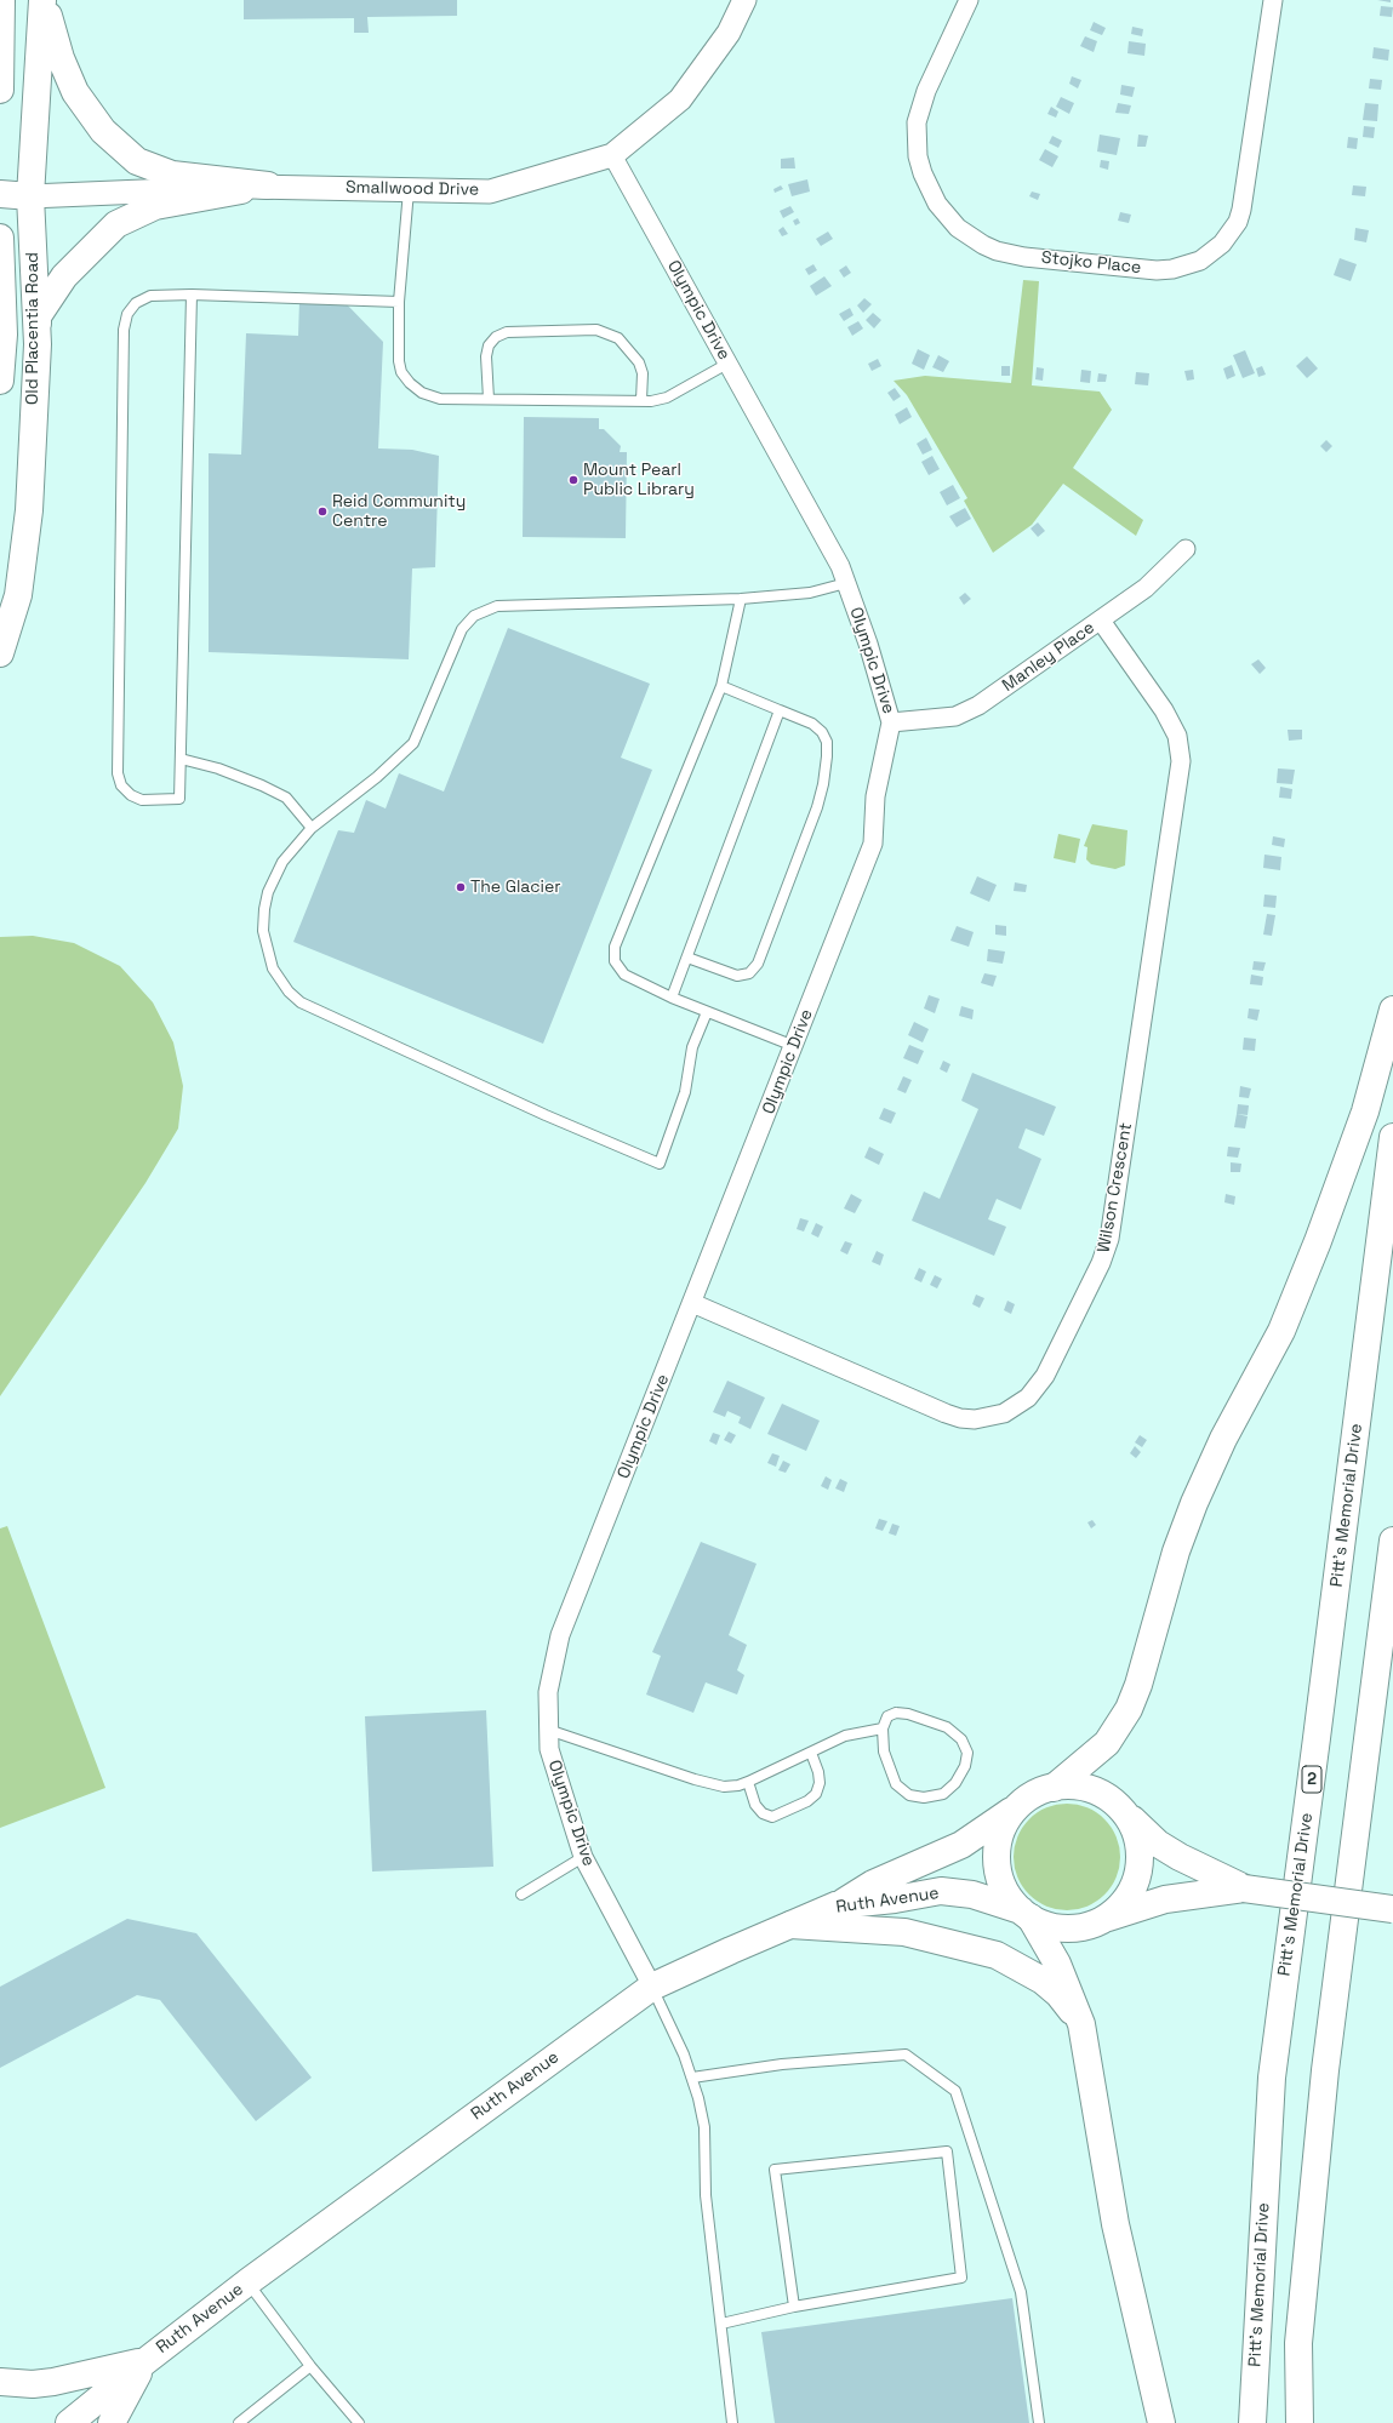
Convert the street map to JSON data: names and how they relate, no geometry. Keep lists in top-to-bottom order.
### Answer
{
  "streets": {
    "main road": [
      "Smallwood Drive",
      "Old Placentia Road",
      "Pitt's Memorial Drive",
      "2",
      "Ruth Avenue"
    ],
    "street": [
      "Stojko Place",
      "Olympic Drive",
      "Manley Place",
      "Wilson Crescent"
    ]
  },
  "crossings": [
    ["Smallwood Drive", "Olympic Drive"],
    ["Smallwood Drive", "Old Placentia Road"],
    ["Olympic Drive", "Manley Place"],
    ["Olympic Drive", "Wilson Crescent"],
    ["Olympic Drive", "Ruth Avenue"],
    ["Manley Place", "Wilson Crescent"]
  ],
  "places": ["Mount Pearl Public Library", "Reid Community Centre", "The Glacier"]
}
